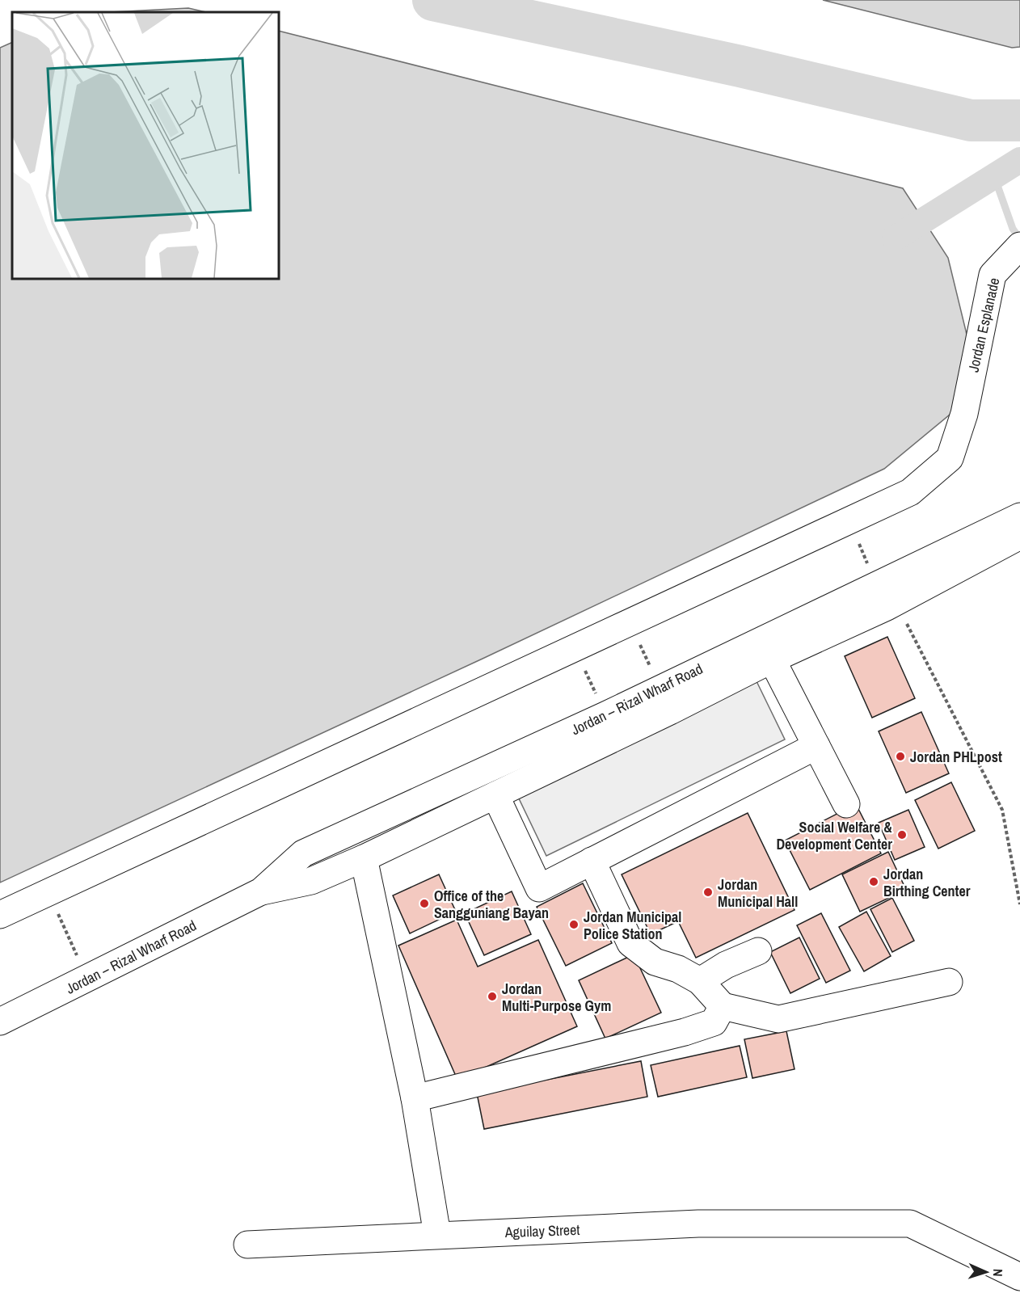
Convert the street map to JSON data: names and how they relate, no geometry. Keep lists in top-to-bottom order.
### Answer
{
  "streets": {
    "street": ["Jordan Esplanade", "Jordan – Rizal Wharf Road", "Aguilay Street"]
  },
  "places": [
    "Jordan PHLpost",
    "Social Welfare & Development Center",
    "Jordan Birthing Center",
    "Jordan Municipal Hall",
    "Office of the Sangguniang Bayan",
    "Jordan Municipal Police Station",
    "Jordan Multi-Purpose Gym"
  ],
  "north": "right"
}
